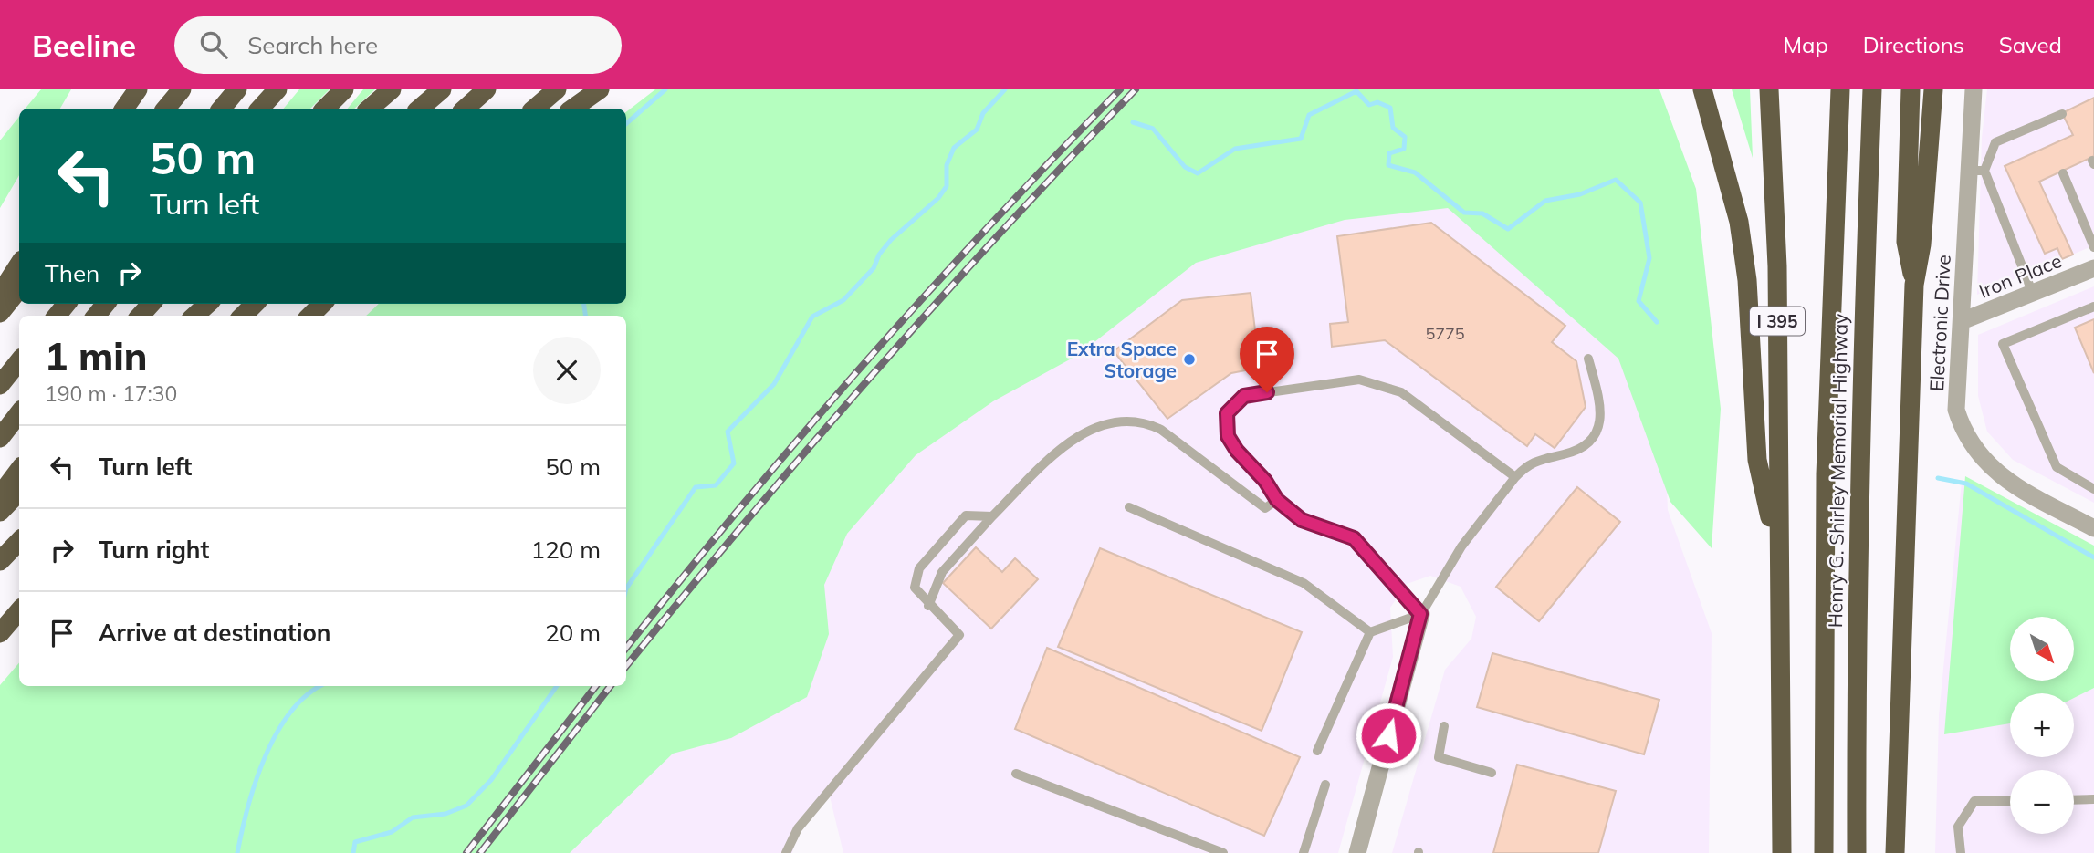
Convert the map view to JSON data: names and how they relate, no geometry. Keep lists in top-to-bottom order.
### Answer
{
  "streets": {
    "highway": ["I 395", "Henry G. Shirley Memorial Highway"],
    "street": ["Iron Place", "Electronic Drive"]
  },
  "crossings": [
    ["Iron Place", "Electronic Drive"]
  ],
  "places": ["Extra Space Storage"],
  "house_numbers": ["5775"],
  "north": "bottom right",
  "page": {
    "header": "Beeline",
    "search": "Search here",
    "nav": ["Map", "Directions", "Saved"],
    "turn": ["50 m", "Turn left"],
    "then": "Then",
    "heading": ["1 min", "190 m · 17:30"],
    "list": [
      {
        "name": "Turn left",
        "value": "50 m"
      },
      {
        "name": "Turn right",
        "value": "120 m"
      },
      {
        "name": "Arrive at destination",
        "value": "20 m"
      }
    ],
    "map_buttons": ["+", "−"]
  }
}
